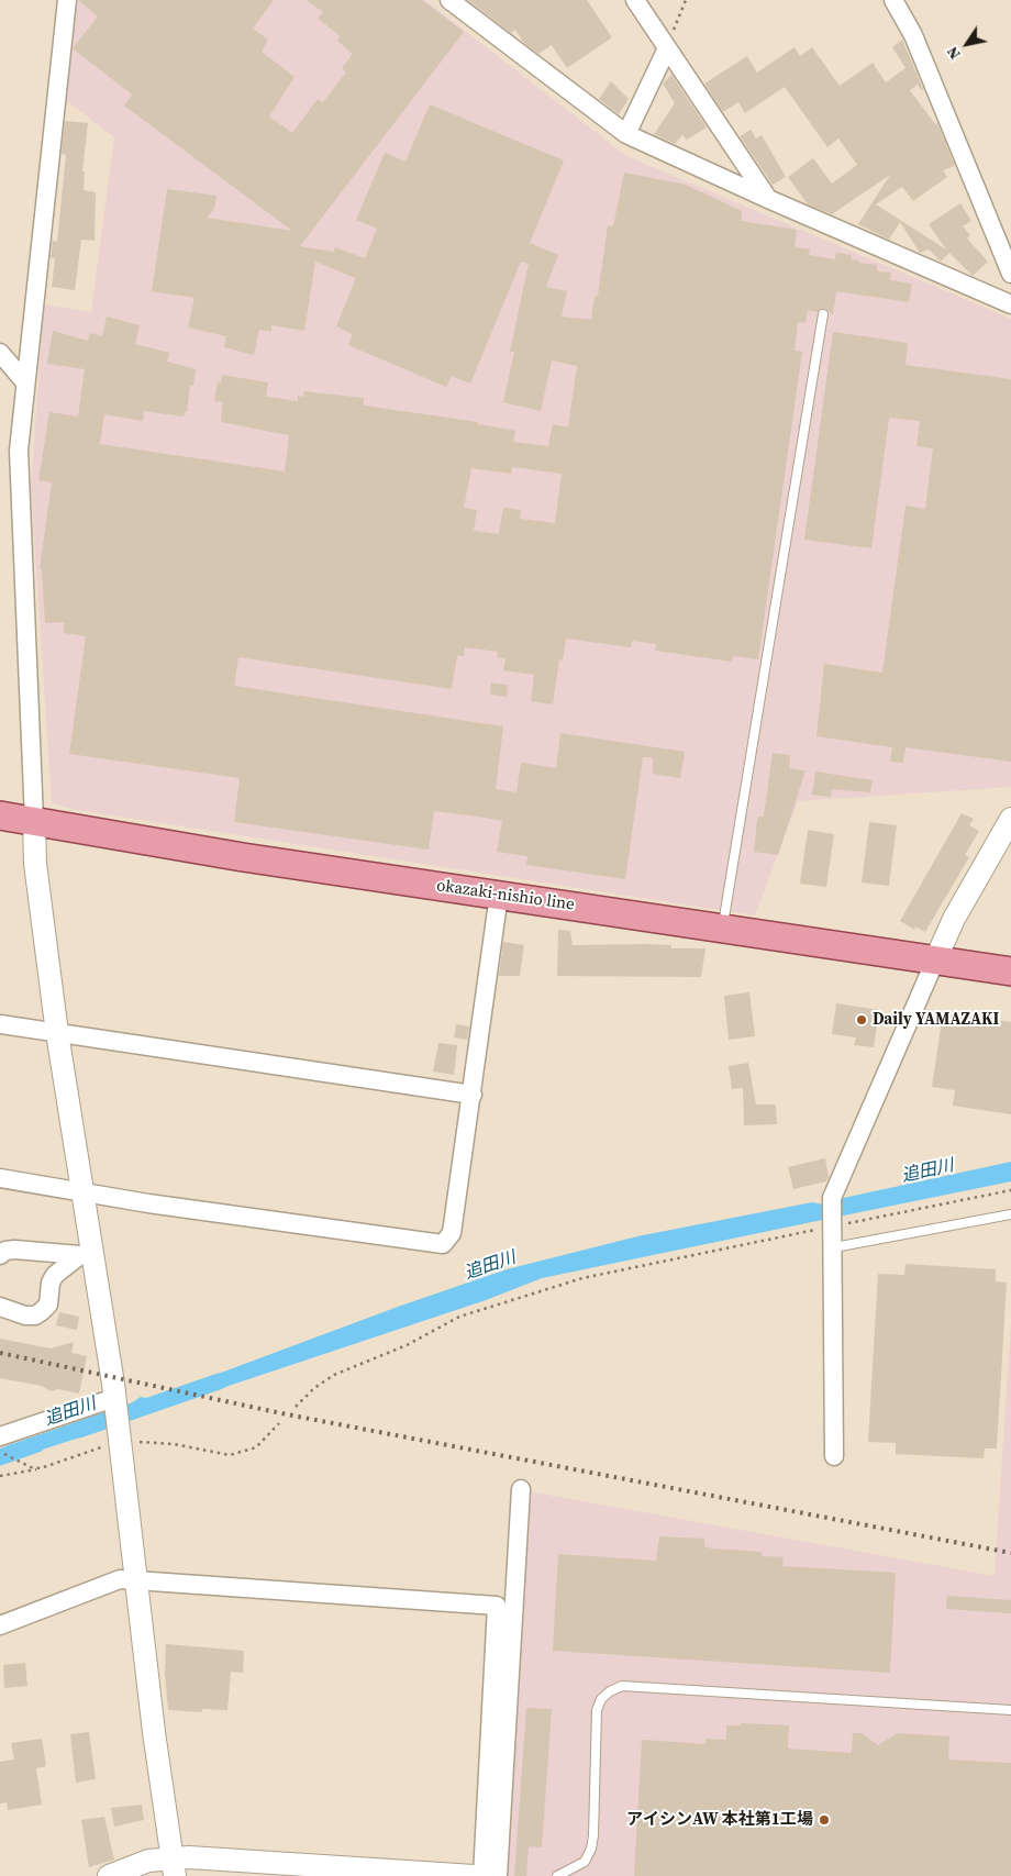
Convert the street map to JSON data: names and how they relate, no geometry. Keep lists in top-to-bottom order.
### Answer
{
  "streets": {
    "main road": ["okazaki-nishio line"]
  },
  "water": ["追田川"],
  "places": ["Daily YAMAZAKI", "アイシンAW 本社第1工場"],
  "north": "bottom left"
}
